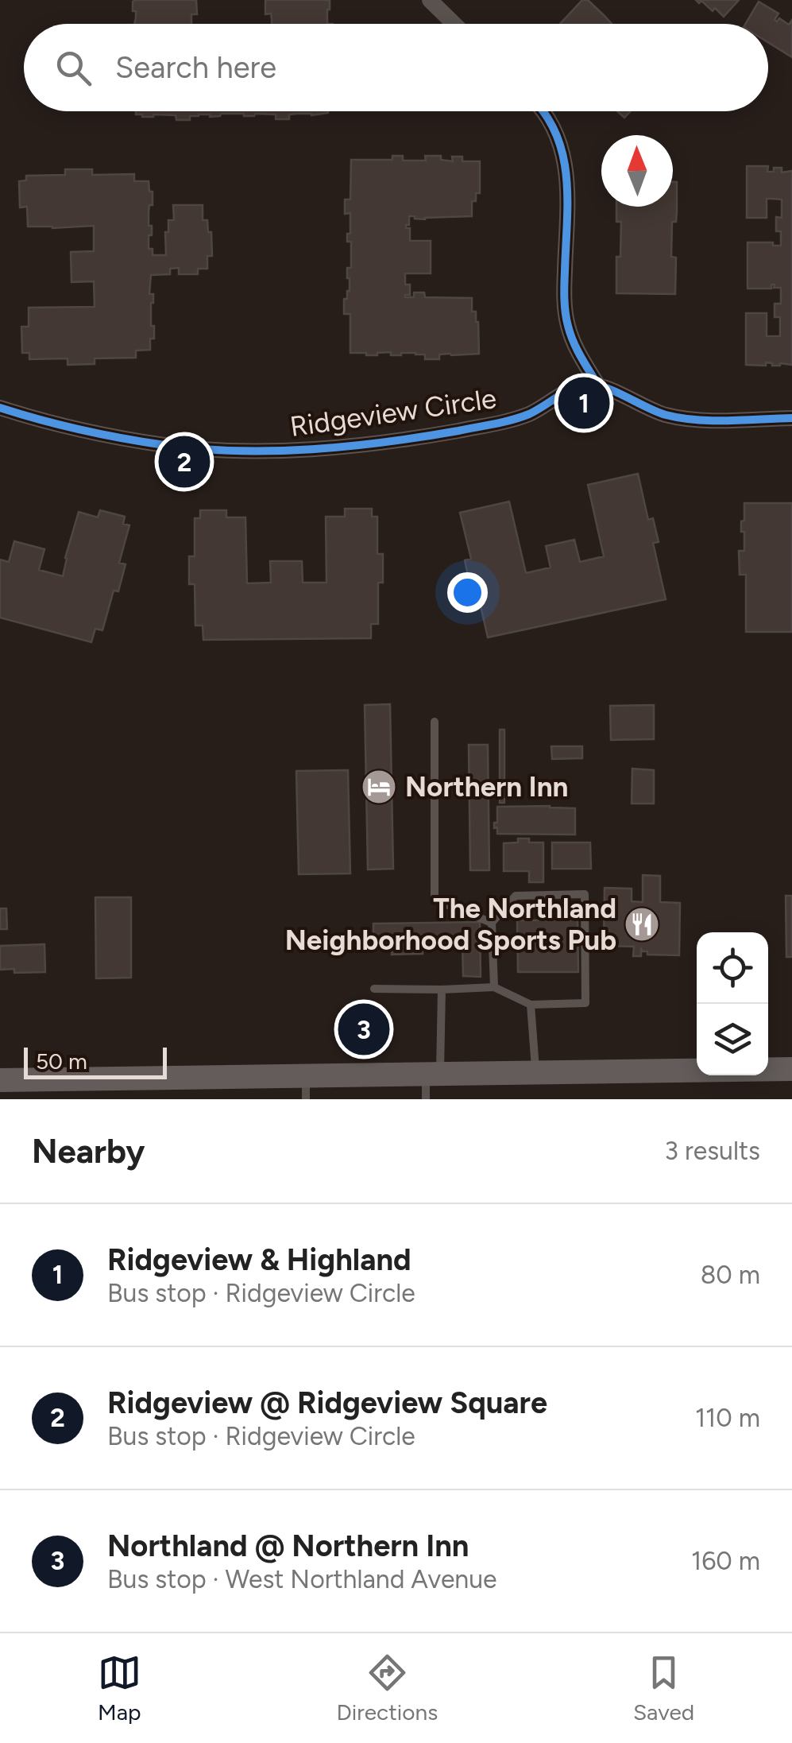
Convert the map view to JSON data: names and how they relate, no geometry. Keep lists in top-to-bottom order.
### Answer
{
  "streets": {
    "street": ["Ridgeview Circle"]
  },
  "places": {
    "hotel": ["Northern Inn"],
    "restaurant": ["The Northland Neighborhood Sports Pub"]
  },
  "scale_bar": "50 m",
  "north": "top",
  "page": {
    "search": "Search here",
    "pins": ["1", "2", "3"],
    "scale": "50 m",
    "heading": ["Nearby", "3 results"],
    "list": [
      {
        "mark": "1",
        "name": "Ridgeview & Highland",
        "note": "Bus stop · Ridgeview Circle",
        "value": "80 m"
      },
      {
        "mark": "2",
        "name": "Ridgeview @ Ridgeview Square",
        "note": "Bus stop · Ridgeview Circle",
        "value": "110 m"
      },
      {
        "mark": "3",
        "name": "Northland @ Northern Inn",
        "note": "Bus stop · West Northland Avenue",
        "value": "160 m"
      }
    ],
    "nav": ["Map", "Directions", "Saved"]
  }
}
